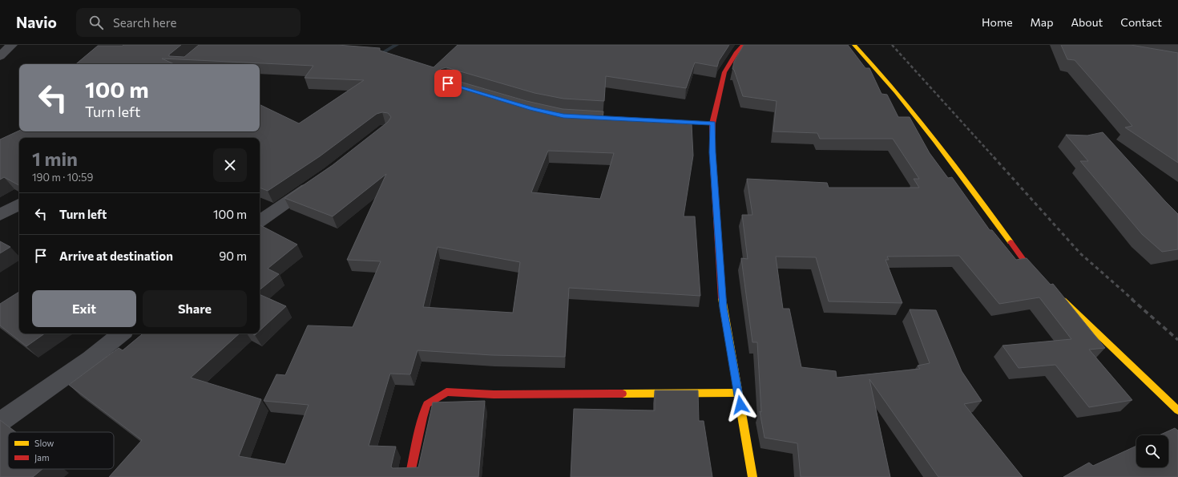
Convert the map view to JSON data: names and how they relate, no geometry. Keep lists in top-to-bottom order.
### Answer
{
  "legend": ["Slow", "Jam"],
  "page": {
    "header": "Navio",
    "search": "Search here",
    "nav": [
      "Home",
      "Map",
      "About",
      "Contact"
    ],
    "turn": ["100 m", "Turn left"],
    "heading": ["1 min", "190 m · 10:59"],
    "list": [
      {
        "name": "Turn left",
        "value": "100 m"
      },
      {
        "name": "Arrive at destination",
        "value": "90 m"
      }
    ],
    "buttons": ["Exit", "Share"]
  }
}
